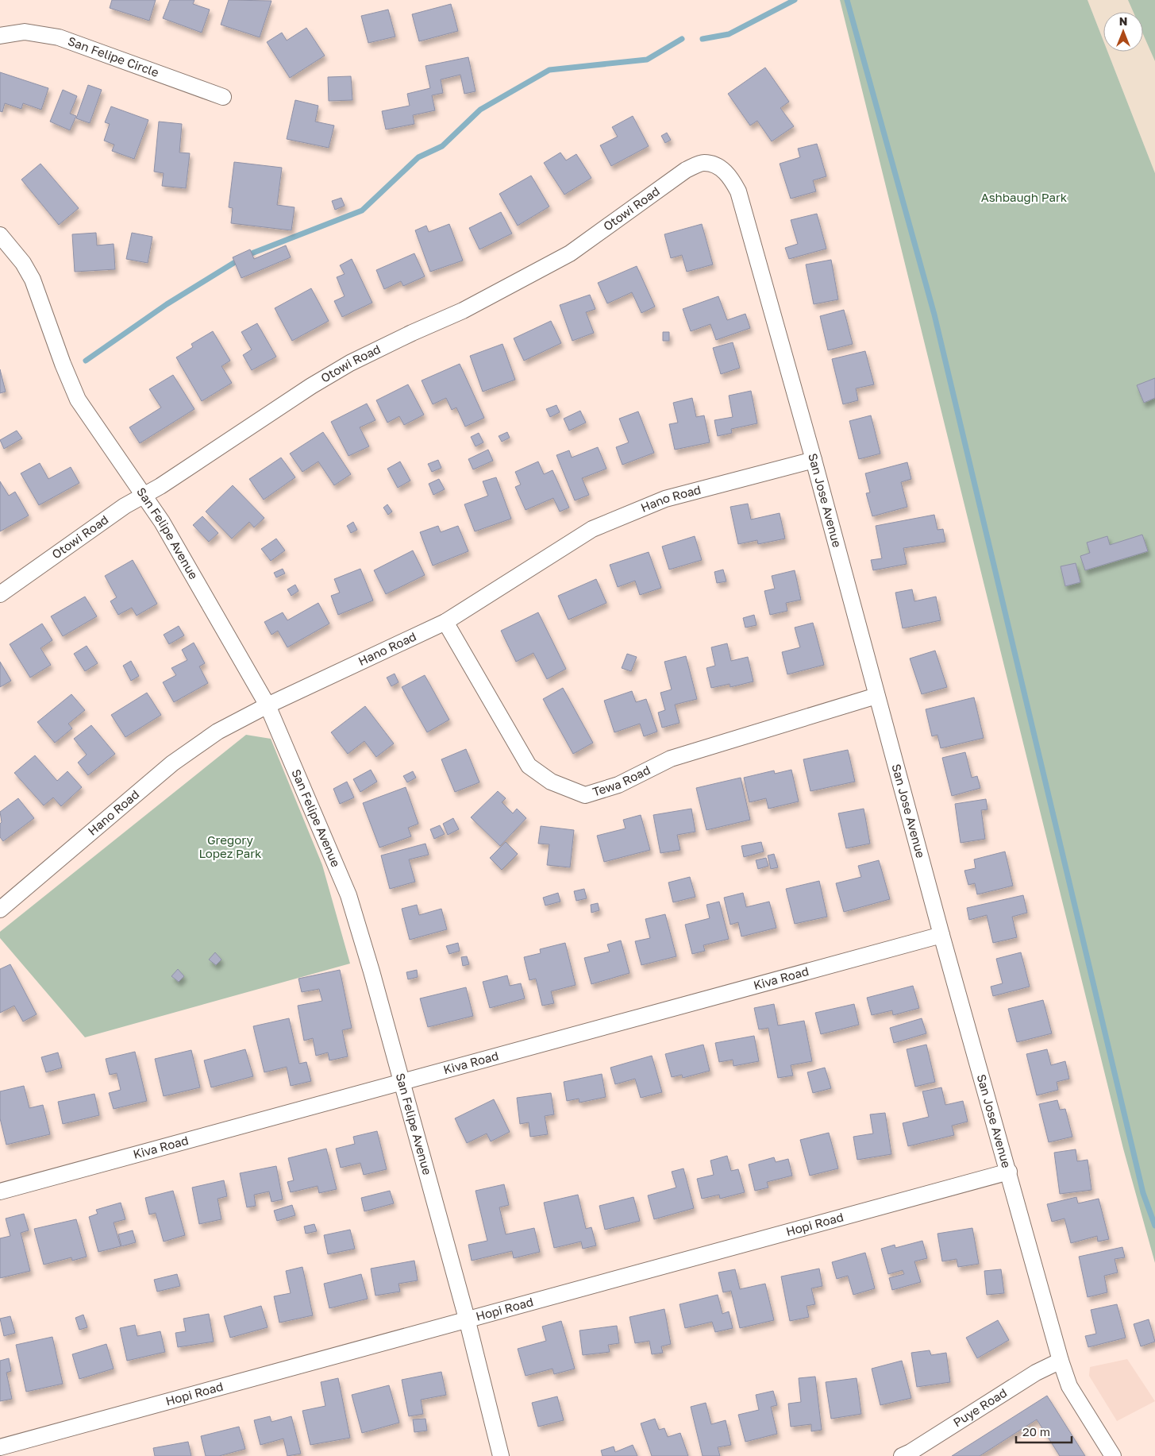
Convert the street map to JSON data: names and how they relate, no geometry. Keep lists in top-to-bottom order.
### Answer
{
  "streets": {
    "street": [
      "San Felipe Circle",
      "Otowi Road",
      "Hano Road",
      "San Jose Avenue",
      "San Felipe Avenue",
      "Tewa Road",
      "Kiva Road",
      "Hopi Road",
      "Puye Road"
    ]
  },
  "crossings": [
    ["Otowi Road", "San Jose Avenue"],
    ["Otowi Road", "San Felipe Avenue"],
    ["Hano Road", "San Jose Avenue"],
    ["Hano Road", "San Felipe Avenue"],
    ["Hano Road", "Tewa Road"],
    ["San Jose Avenue", "Tewa Road"],
    ["San Jose Avenue", "Kiva Road"],
    ["San Jose Avenue", "Hopi Road"],
    ["San Jose Avenue", "Puye Road"],
    ["San Felipe Avenue", "Kiva Road"],
    ["San Felipe Avenue", "Hopi Road"]
  ],
  "parks": ["Ashbaugh Park", "Gregory Lopez Park"],
  "scale_bar": "20 m",
  "north": "top"
}
